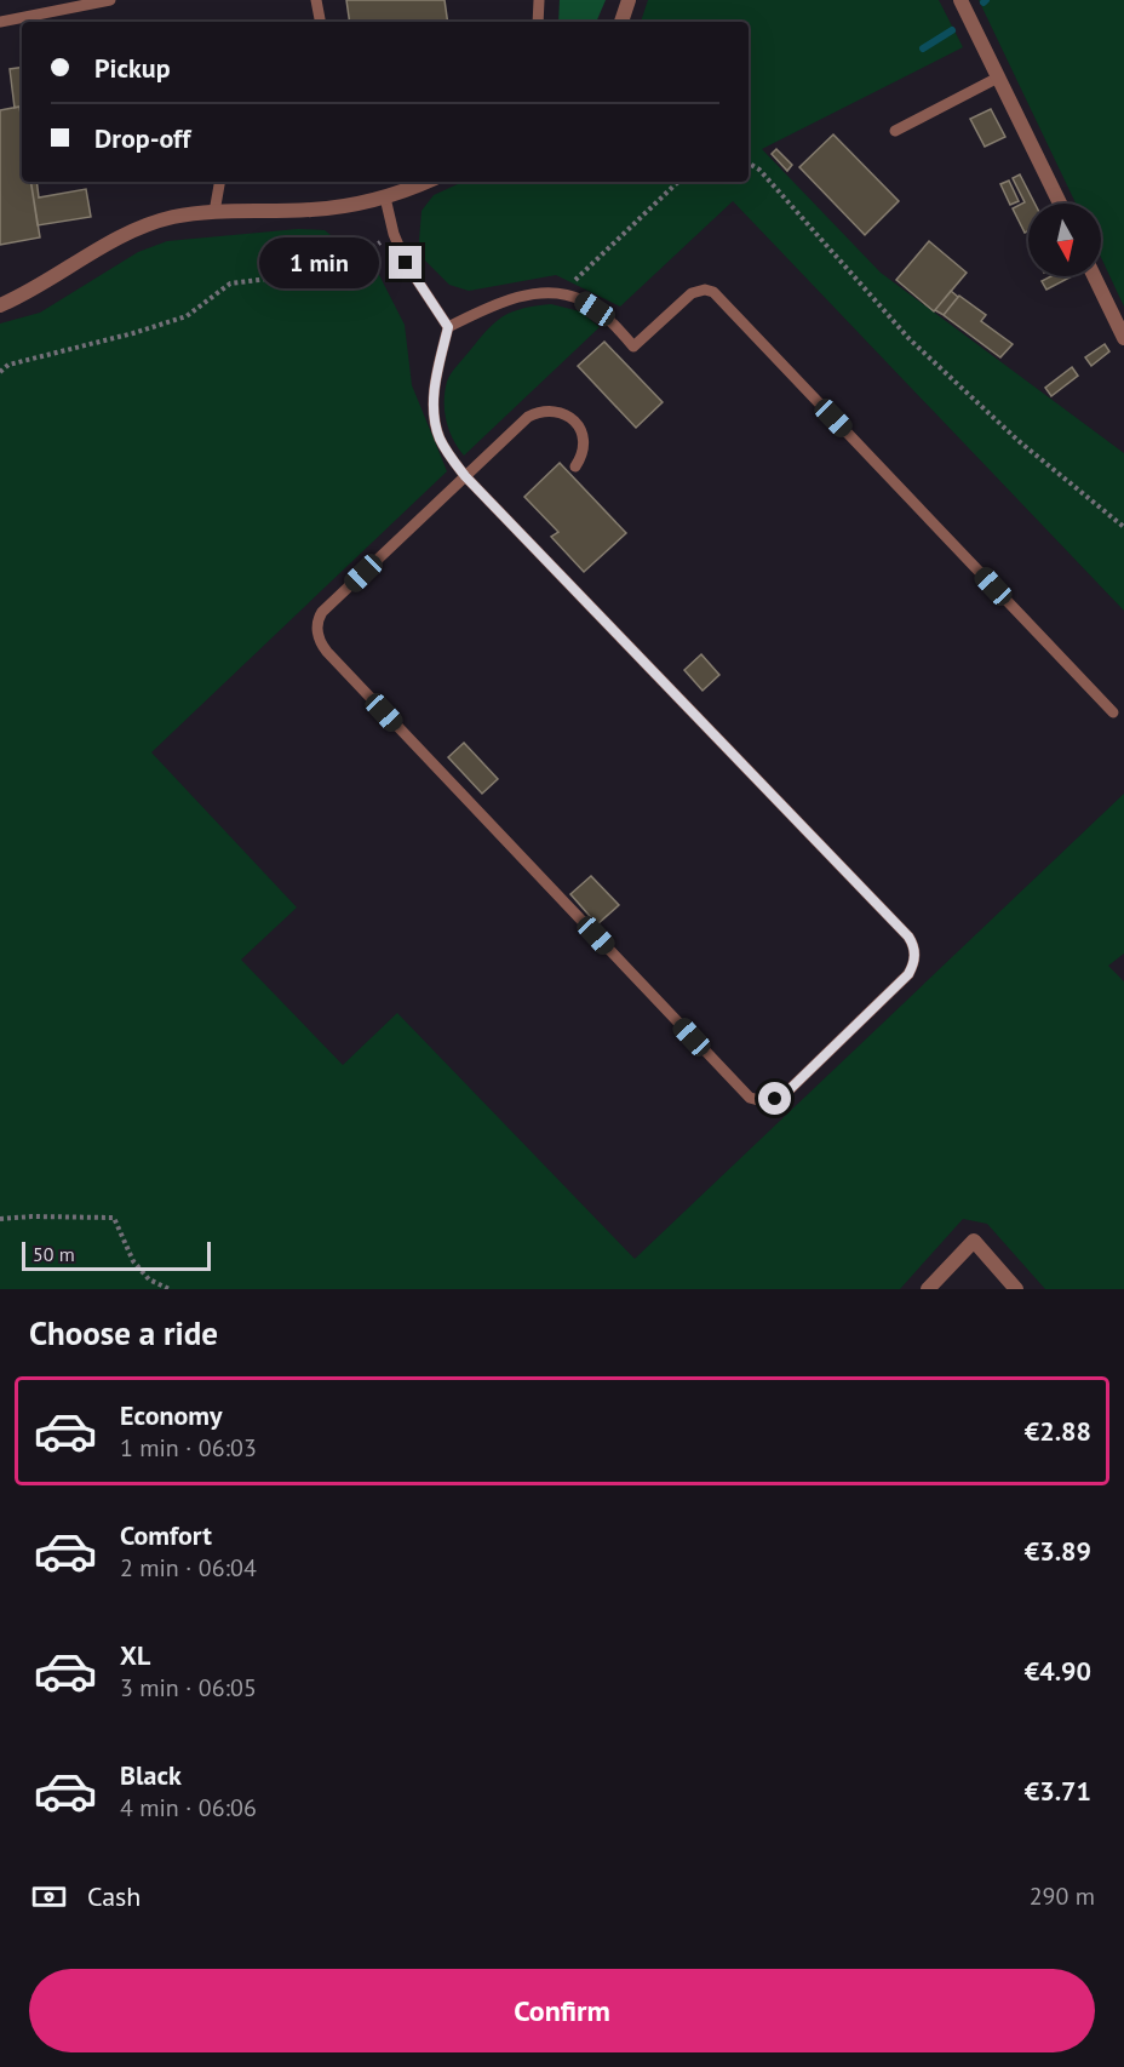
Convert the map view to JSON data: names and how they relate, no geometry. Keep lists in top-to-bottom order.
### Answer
{
  "scale_bar": "50 m",
  "north": "bottom",
  "page": {
    "banner": ["Pickup", "Drop-off"],
    "bubble": "1 min",
    "scale": "50 m",
    "heading": "Choose a ride",
    "list": [
      {
        "name": "Economy",
        "note": "1 min · 06:03",
        "value": "€2.88"
      },
      {
        "name": "Comfort",
        "note": "2 min · 06:04",
        "value": "€3.89"
      },
      {
        "name": "XL",
        "note": "3 min · 06:05",
        "value": "€4.90"
      },
      {
        "name": "Black",
        "note": "4 min · 06:06",
        "value": "€3.71"
      }
    ],
    "pay": ["Cash", "290 m"],
    "buttons": "Confirm"
  }
}
